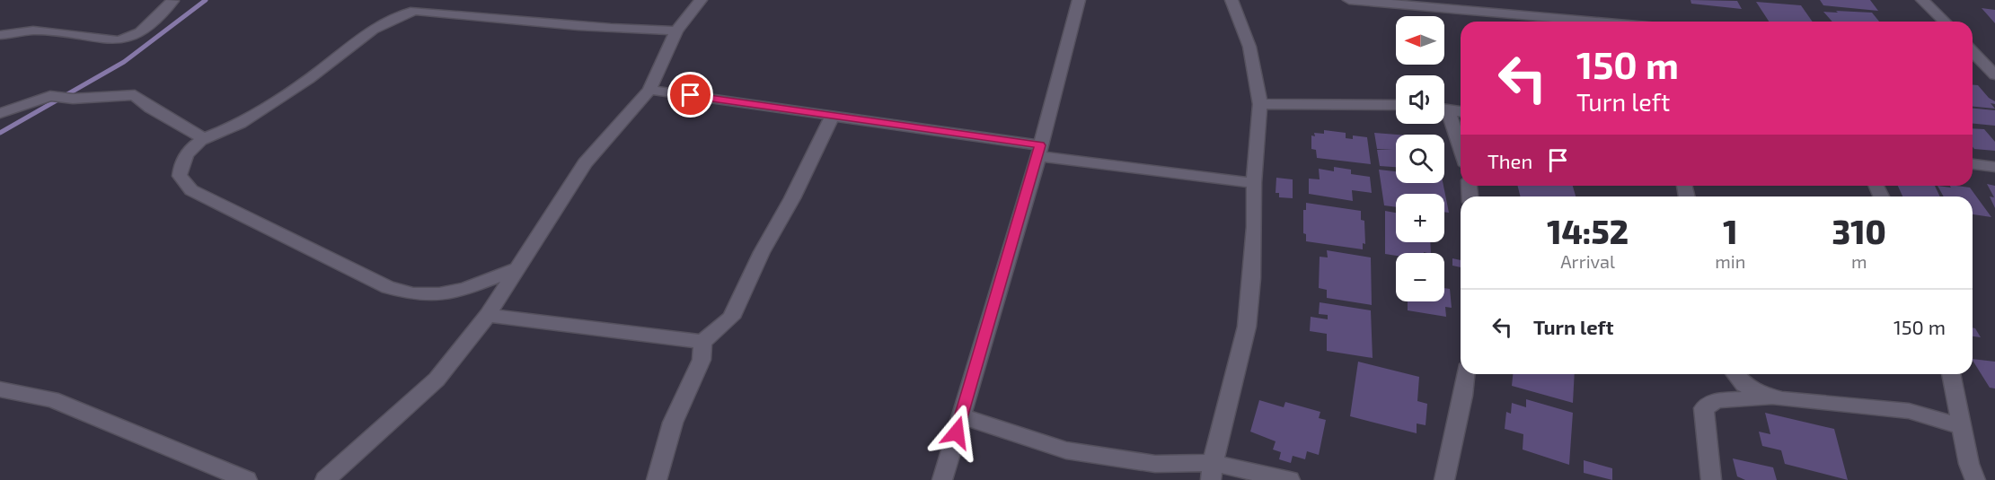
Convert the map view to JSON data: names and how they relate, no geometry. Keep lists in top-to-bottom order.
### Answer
{
  "north": "left",
  "page": {
    "map_buttons": ["+", "−"],
    "turn": ["150 m", "Turn left"],
    "then": "Then",
    "eta": [
      "14:52",
      "Arrival",
      "1",
      "min",
      "310",
      "m"
    ],
    "list": [
      {
        "name": "Turn left",
        "value": "150 m"
      }
    ]
  }
}
